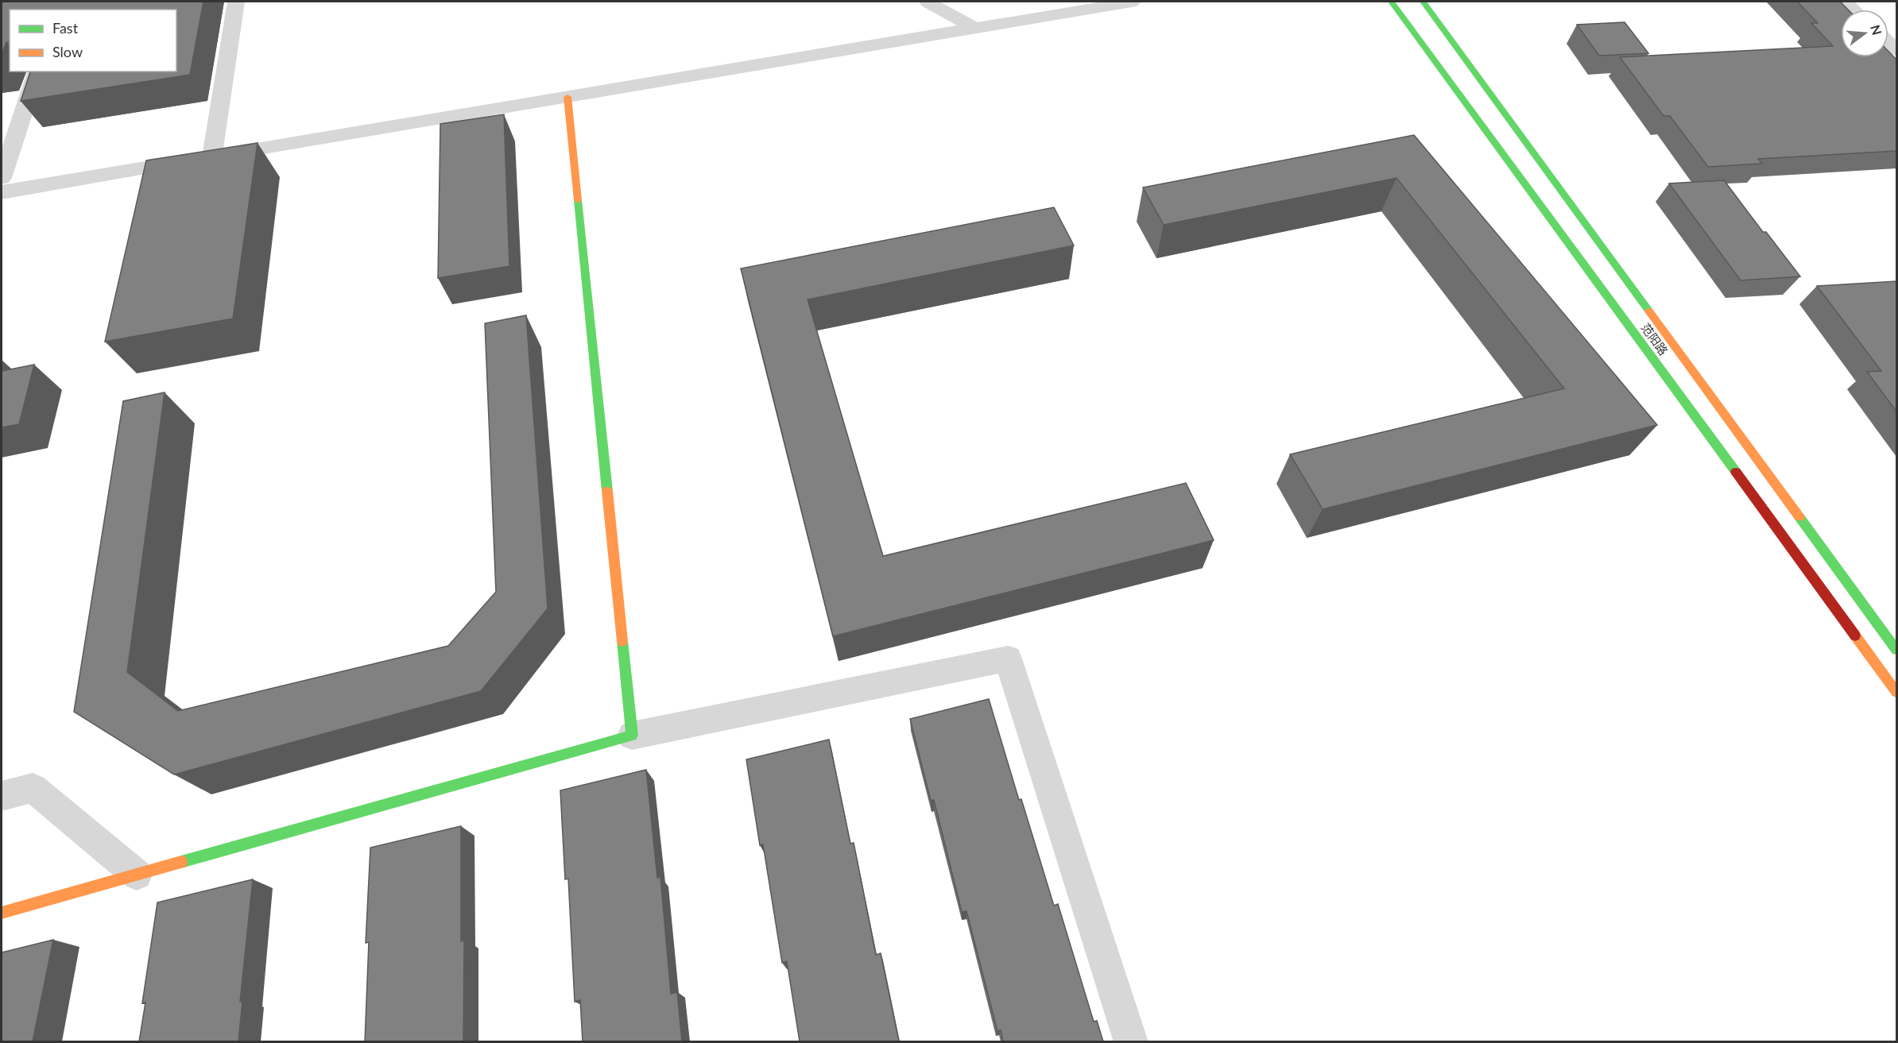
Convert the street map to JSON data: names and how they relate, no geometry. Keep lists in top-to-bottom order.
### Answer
{
  "streets": {
    "street": ["范阳路"]
  },
  "legend": ["Fast", "Slow"],
  "north": "right"
}
